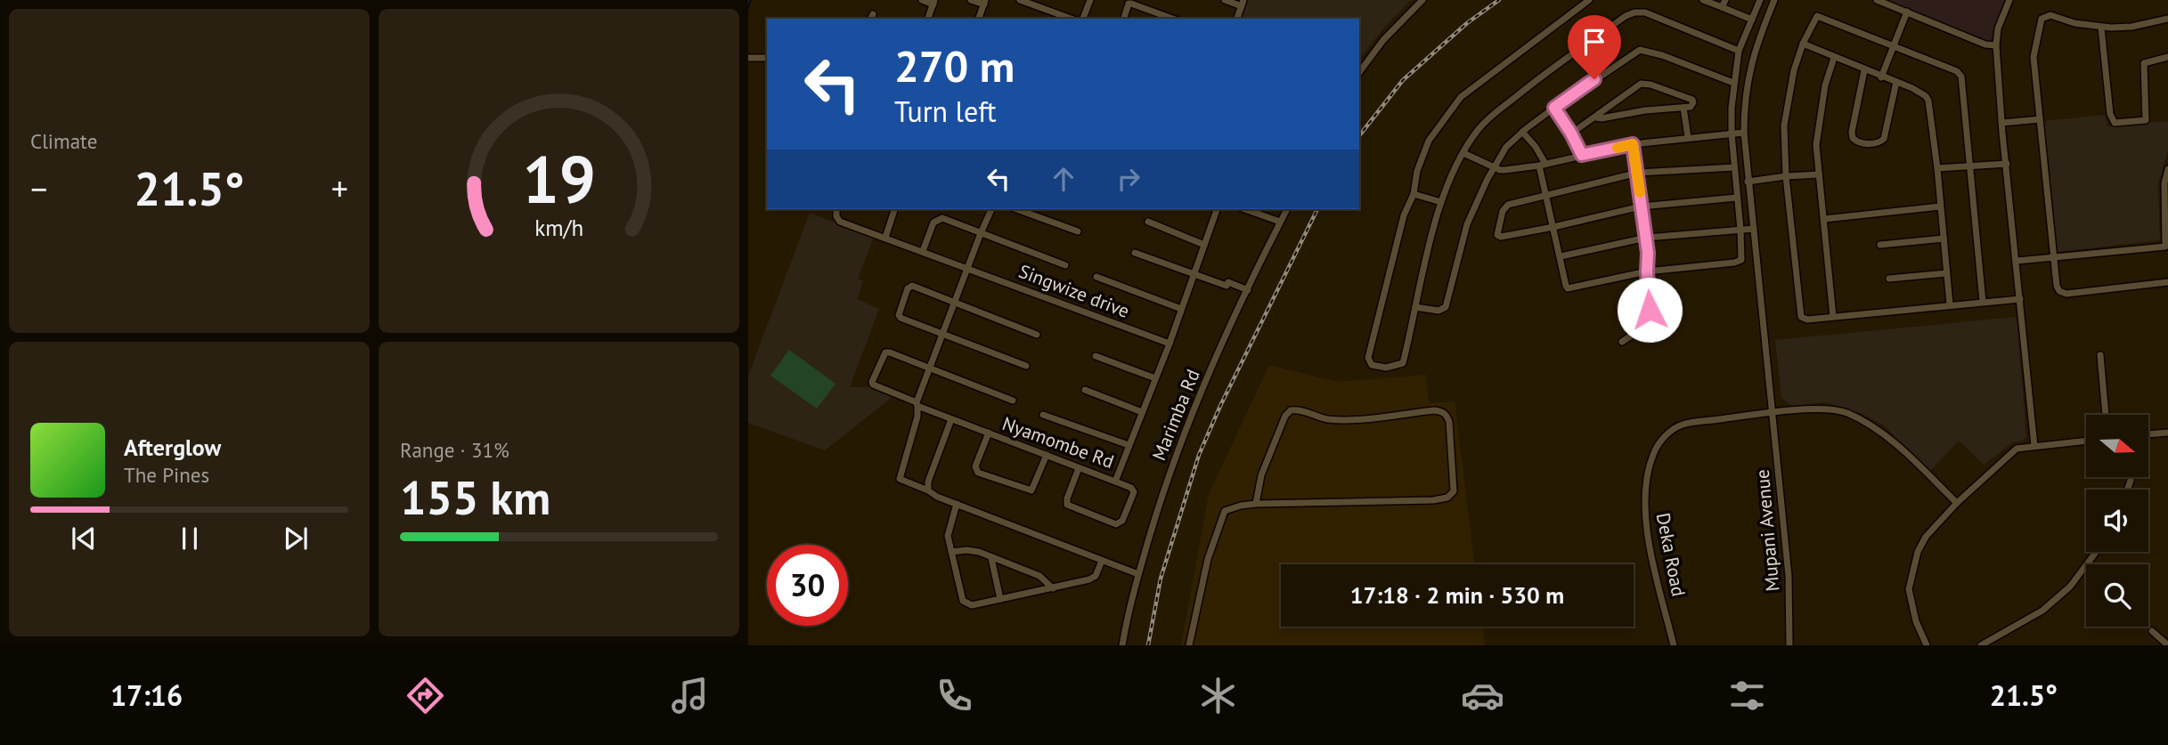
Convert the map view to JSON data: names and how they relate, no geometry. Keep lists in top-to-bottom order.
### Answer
{
  "streets": {
    "street": [
      "Singwize drive",
      "Marimba Rd",
      "Nyamombe Rd",
      "Mupani Avenue",
      "Deka Road"
    ]
  },
  "crossings": [
    ["Singwize drive", "Nyamombe Rd"],
    ["Mupani Avenue", "Deka Road"]
  ],
  "north": "right",
  "page": {
    "tile": [
      "Climate",
      ["Range · 31%", "155 km"]
    ],
    "turn": ["270 m", "Turn left"],
    "heat": ["−", "21.5°", "+"],
    "song": ["Afterglow", "The Pines"],
    "limit": "30",
    "trip": "17:18 · 2 min · 530 m",
    "tabs": ["17:16", "21.5°"],
    "gauge": ["19", "km/h"]
  }
}
